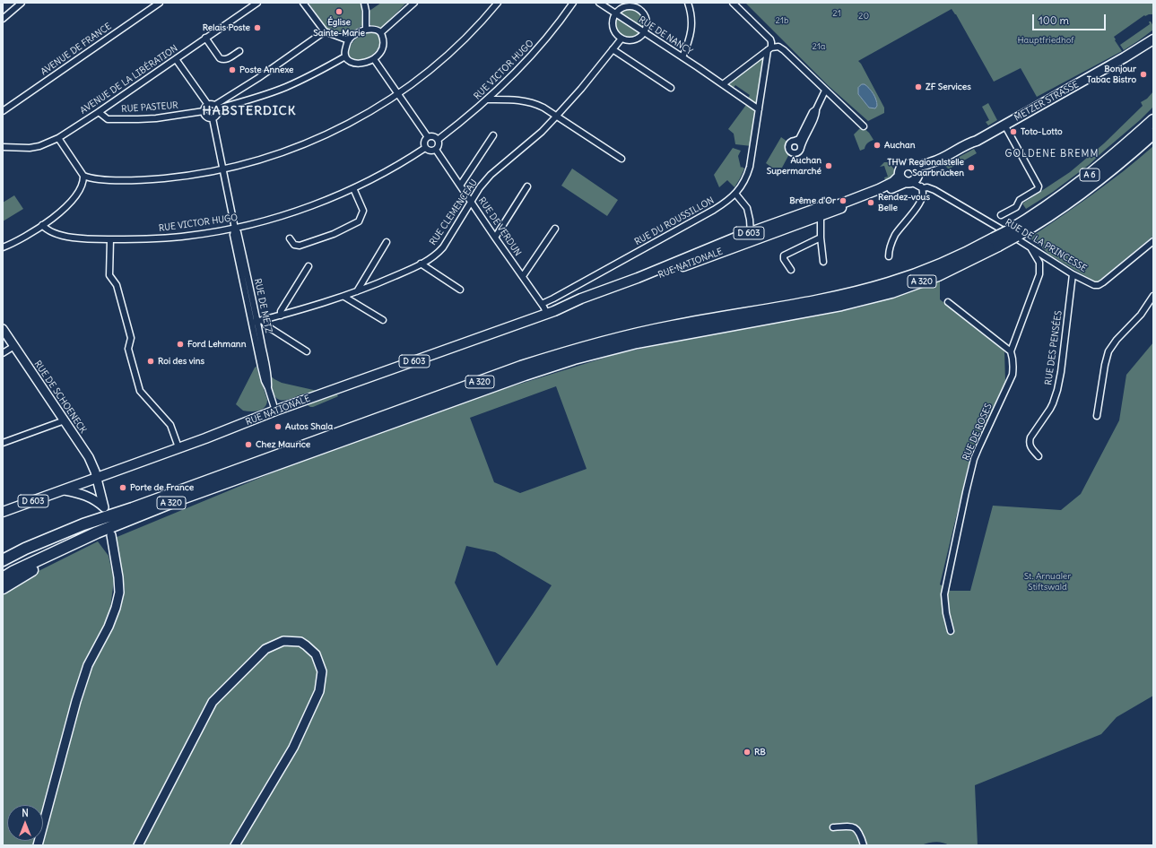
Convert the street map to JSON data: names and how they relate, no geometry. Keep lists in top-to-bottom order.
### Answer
{
  "streets": {
    "highway": ["A 6", "A 320"],
    "main road": [
      "METZER STRASSE",
      "D 603",
      "RUE NATIONALE",
      "RUE DE SCHOENECK"
    ],
    "street": [
      "RUE DE NANCY",
      "AVENUE DE FRANCE",
      "RUE VICTOR HUGO",
      "AVENUE DE LA LIBÉRATION",
      "RUE PASTEUR",
      "RUE CLEMENCEAU",
      "RUE DU ROUSSILLON",
      "RUE DE VERDUN",
      "RUE DE LA PRINCESSE",
      "RUE DE METZ",
      "RUE DES PENSÉES",
      "RUE DE ROSES"
    ]
  },
  "crossings": [
    ["RUE VICTOR HUGO", "RUE DE VERDUN"],
    ["RUE VICTOR HUGO", "RUE DE METZ"],
    ["AVENUE DE LA LIBÉRATION", "RUE PASTEUR"],
    ["METZER STRASSE", "D 603"],
    ["METZER STRASSE", "RUE DE LA PRINCESSE"],
    ["METZER STRASSE", "RUE NATIONALE"],
    ["RUE PASTEUR", "RUE DE METZ"],
    ["A 6", "A 320"],
    ["RUE CLEMENCEAU", "RUE DE VERDUN"],
    ["RUE CLEMENCEAU", "RUE DE METZ"],
    ["RUE DU ROUSSILLON", "RUE DE VERDUN"],
    ["RUE DE VERDUN", "RUE NATIONALE"],
    ["D 603", "RUE DE LA PRINCESSE"],
    ["D 603", "RUE NATIONALE"],
    ["RUE DE LA PRINCESSE", "RUE NATIONALE"],
    ["RUE DE LA PRINCESSE", "RUE DES PENSÉES"],
    ["RUE DE LA PRINCESSE", "RUE DE ROSES"],
    ["RUE NATIONALE", "RUE DE METZ"],
    ["RUE NATIONALE", "RUE DE SCHOENECK"]
  ],
  "districts": ["HABSTERDICK", "GOLDENE BREMM"],
  "parks": [
    "21",
    "20",
    "21b",
    "Hauptfriedhof",
    "21a",
    "St. Arnualer Stiftswald"
  ],
  "places": [
    "Église Sainte-Marie",
    "Relais Poste",
    "Poste Annexe",
    "Bonjour Tabac Bistro",
    "ZF Services",
    "Toto-Lotto",
    "Auchan",
    "Auchan Supermarché",
    "THW Regionalstelle Saarbrücken",
    "Brême d'Or",
    "Rendez-vous Belle",
    "Ford Lehmann",
    "Roi des vins",
    "Autos Shala",
    "Chez Maurice",
    "Porte de France",
    "RB"
  ],
  "scale_bar": "100 m",
  "north": "top"
}
